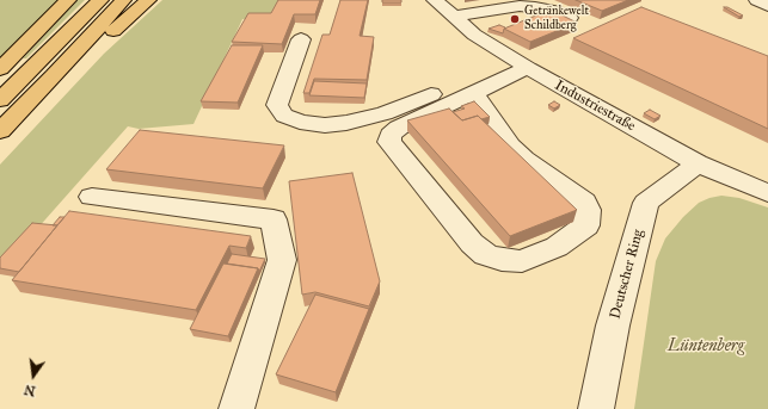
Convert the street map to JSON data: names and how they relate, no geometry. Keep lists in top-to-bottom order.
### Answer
{
  "streets": {
    "street": ["Industriestraße", "Deutscher Ring"]
  },
  "crossings": [
    ["Industriestraße", "Deutscher Ring"]
  ],
  "parks": ["Lüntenberg"],
  "places": ["Getränkewelt Schildberg"],
  "north": "bottom"
}
